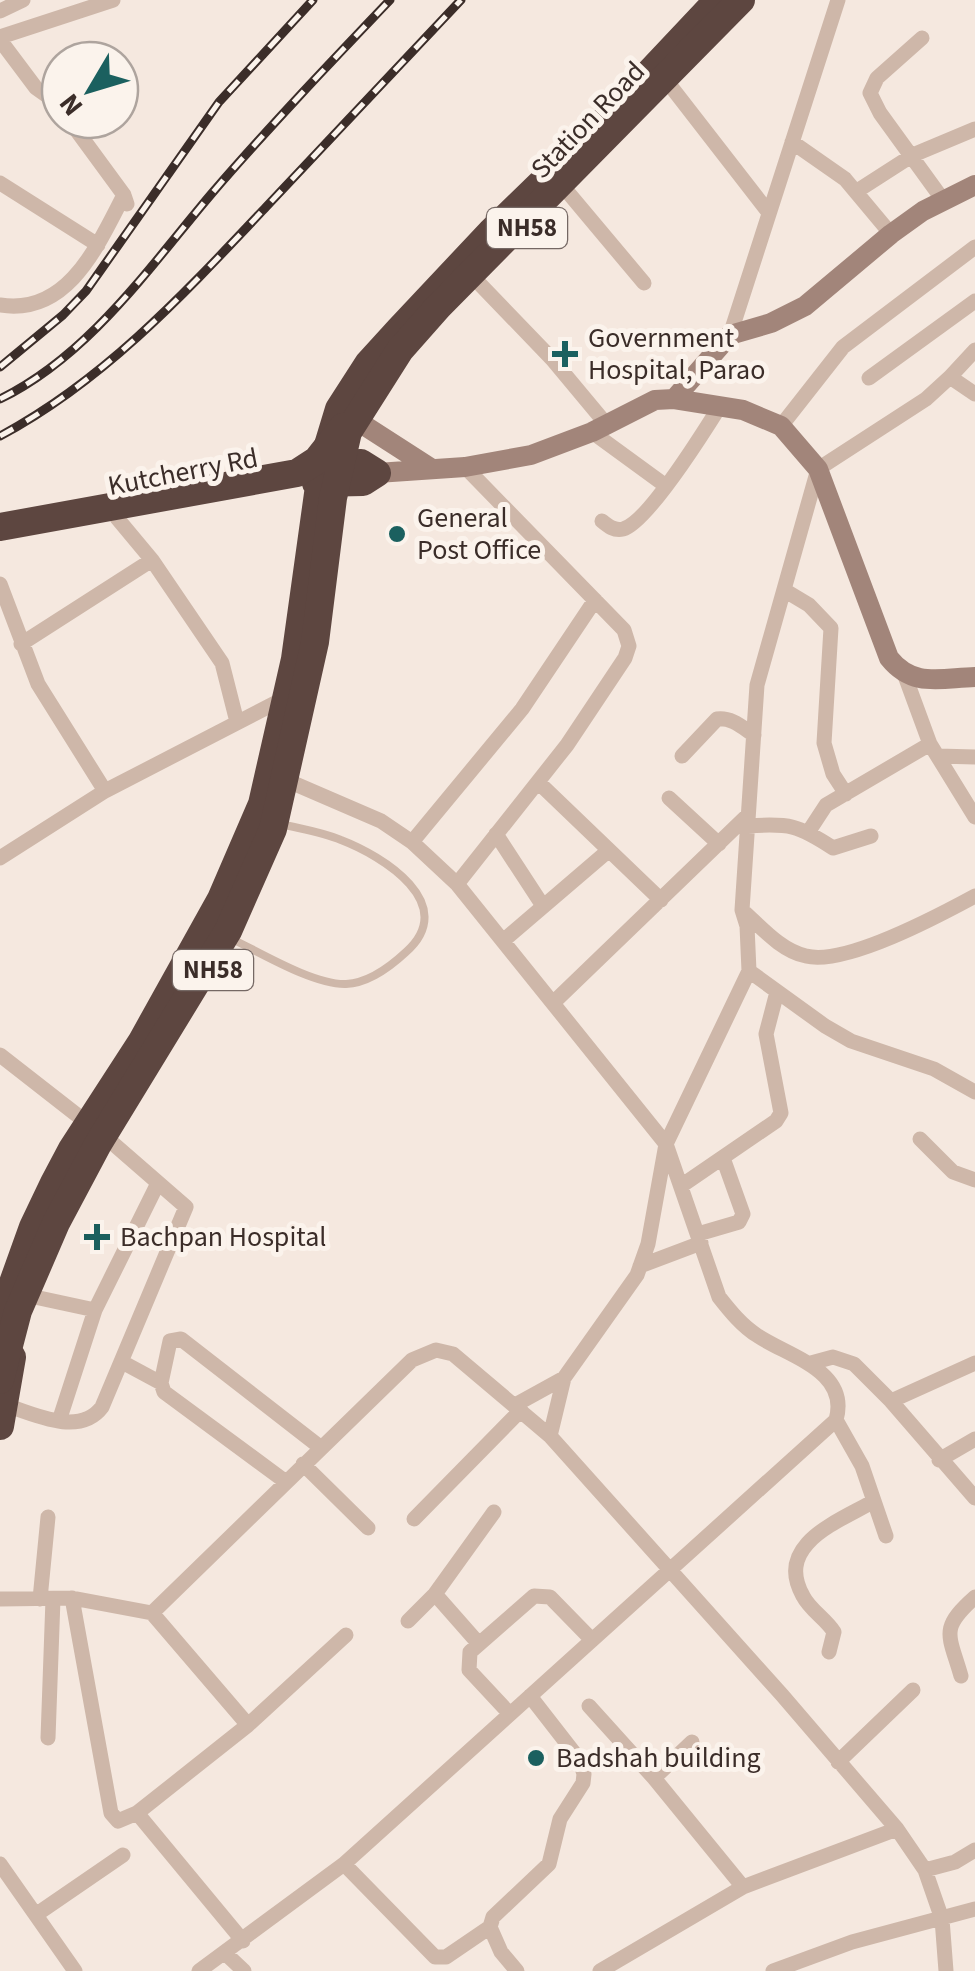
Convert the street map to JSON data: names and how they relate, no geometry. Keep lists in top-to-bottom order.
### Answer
{
  "streets": {
    "highway": ["Station Road", "NH58", "Kutcherry Rd"]
  },
  "crossings": [
    ["Station Road", "NH58"],
    ["Station Road", "Kutcherry Rd"],
    ["NH58", "Kutcherry Rd"]
  ],
  "places": {
    "health": ["Government Hospital, Parao", "Bachpan Hospital"],
    "other": ["General Post Office", "Badshah building"]
  },
  "north": "bottom left"
}
